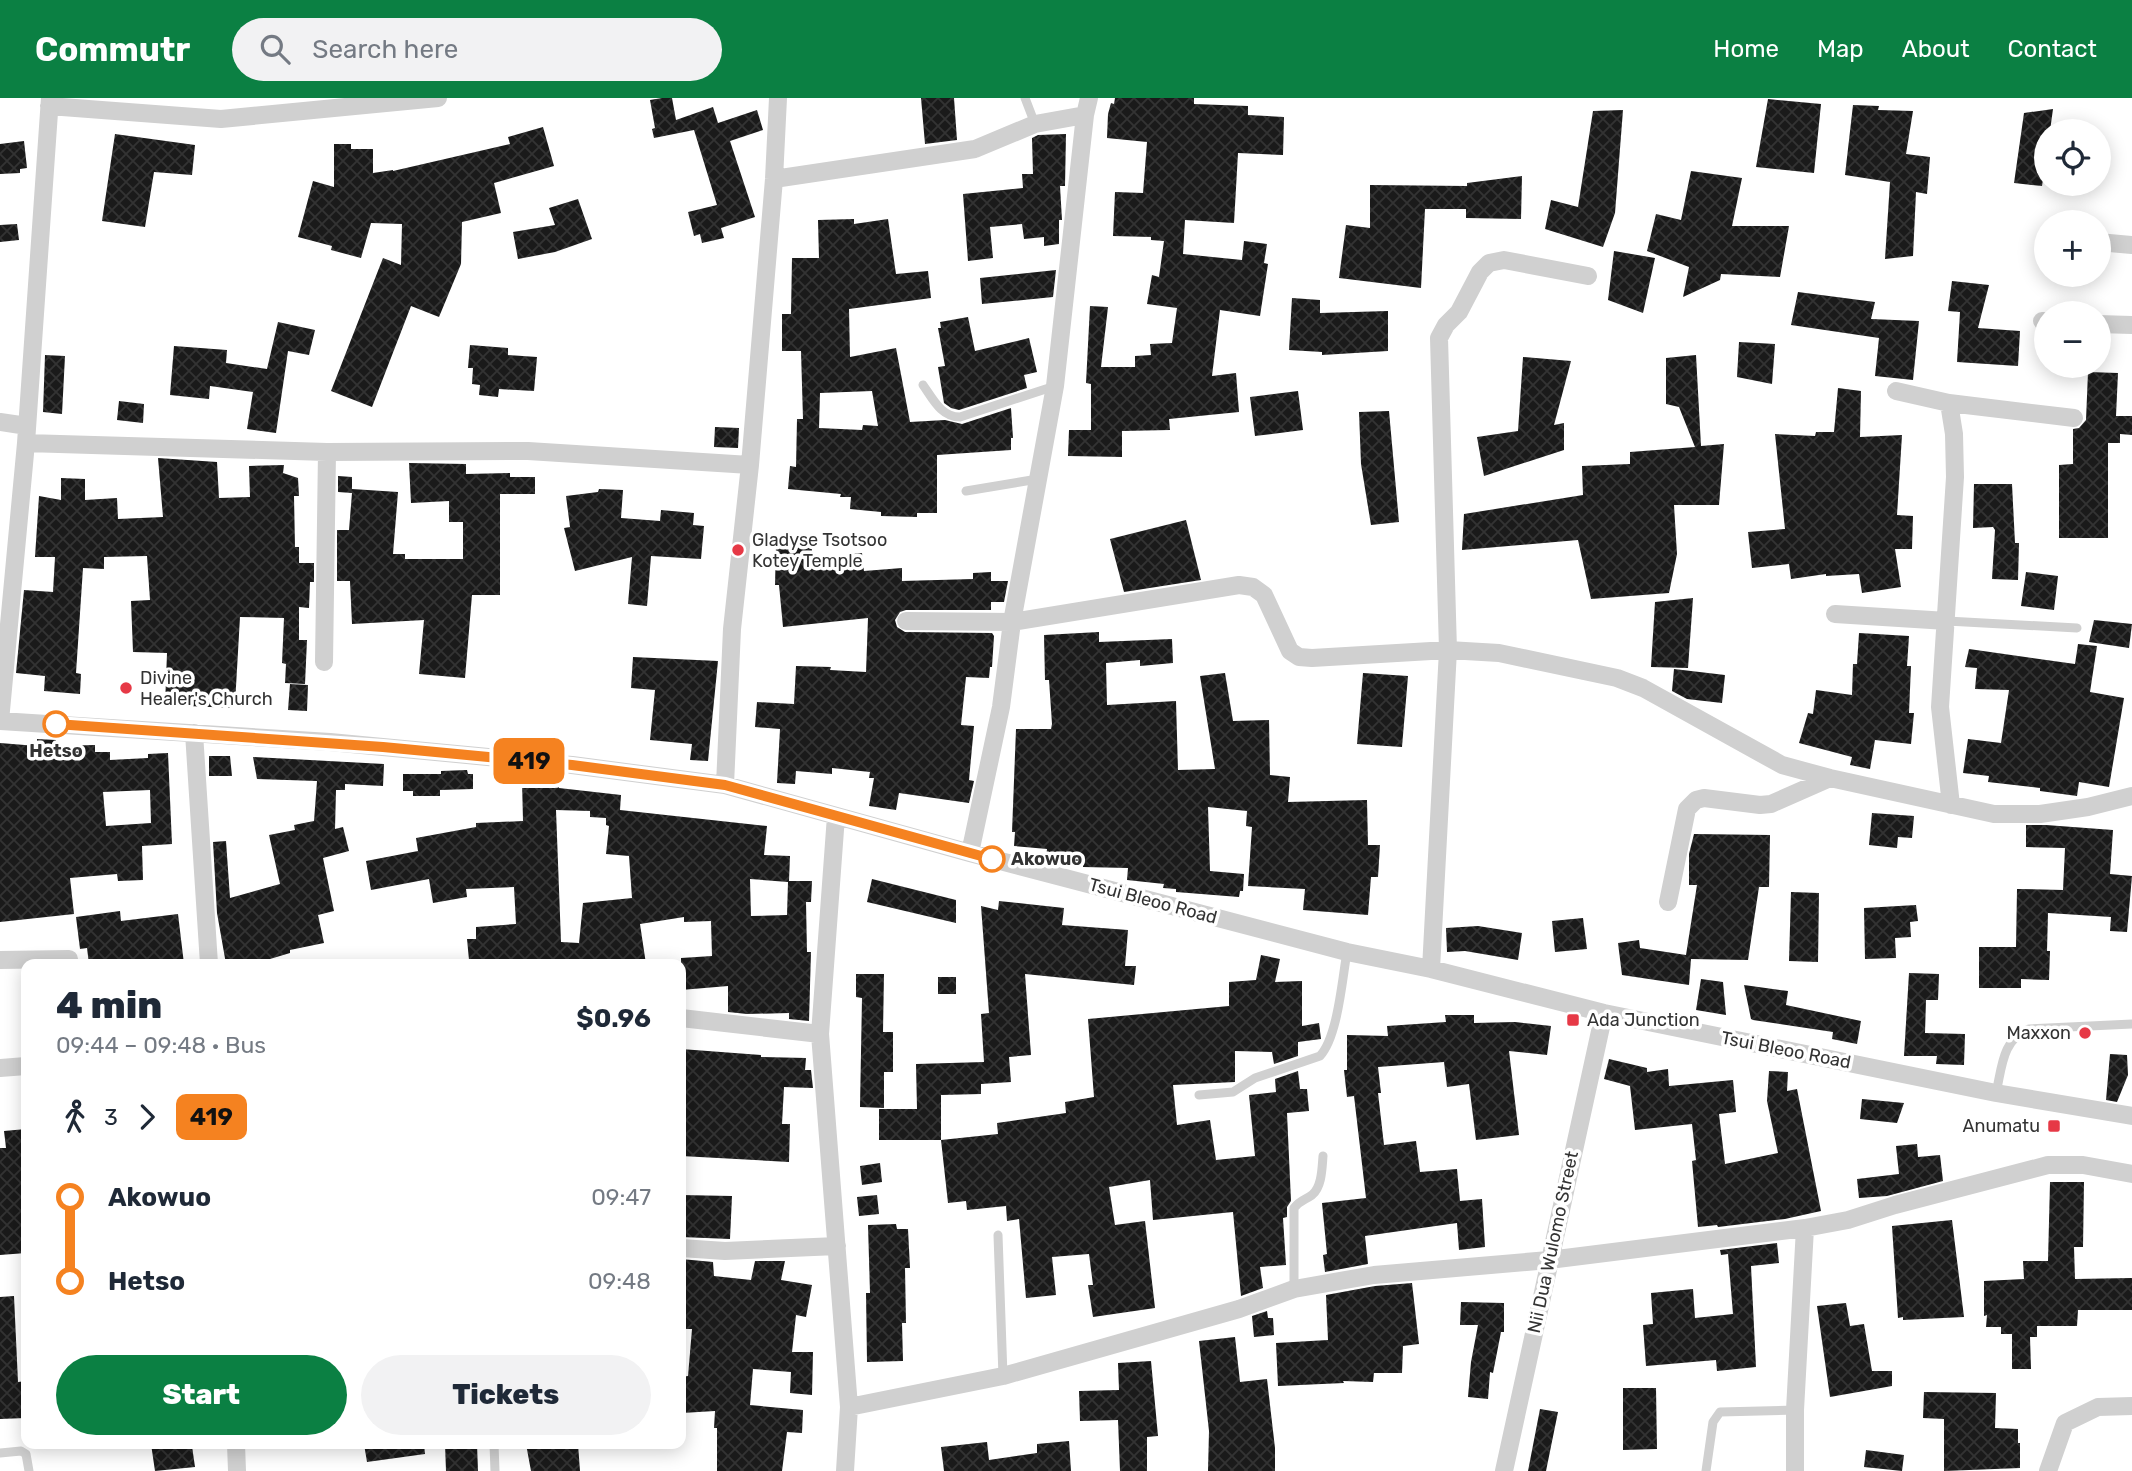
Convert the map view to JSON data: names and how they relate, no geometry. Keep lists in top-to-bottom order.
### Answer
{
  "streets": {
    "street": ["Tsui Bleoo Road", "Nii Dua Wulomo Street"]
  },
  "crossings": [
    ["Tsui Bleoo Road", "Nii Dua Wulomo Street"]
  ],
  "places": {
    "other": [
      "Gladyse Tsotsoo Kotey Temple",
      "Divine Healer's Church",
      "Hetso",
      "Akowuo",
      "Maxxon"
    ],
    "transit": ["Ada Junction", "Anumatu"]
  },
  "lines": ["bus line 419"],
  "page": {
    "header": "Commutr",
    "search": "Search here",
    "nav": [
      "Home",
      "Map",
      "About",
      "Contact"
    ],
    "on_map": "419",
    "map_buttons": ["+", "−"],
    "heading": ["4 min", "09:44 – 09:48 · Bus", "$0.96"],
    "legs": ["3", "419"],
    "list": [
      {
        "name": "Akowuo",
        "value": "09:47"
      },
      {
        "name": "Hetso",
        "value": "09:48"
      }
    ],
    "buttons": ["Start", "Tickets"]
  }
}
